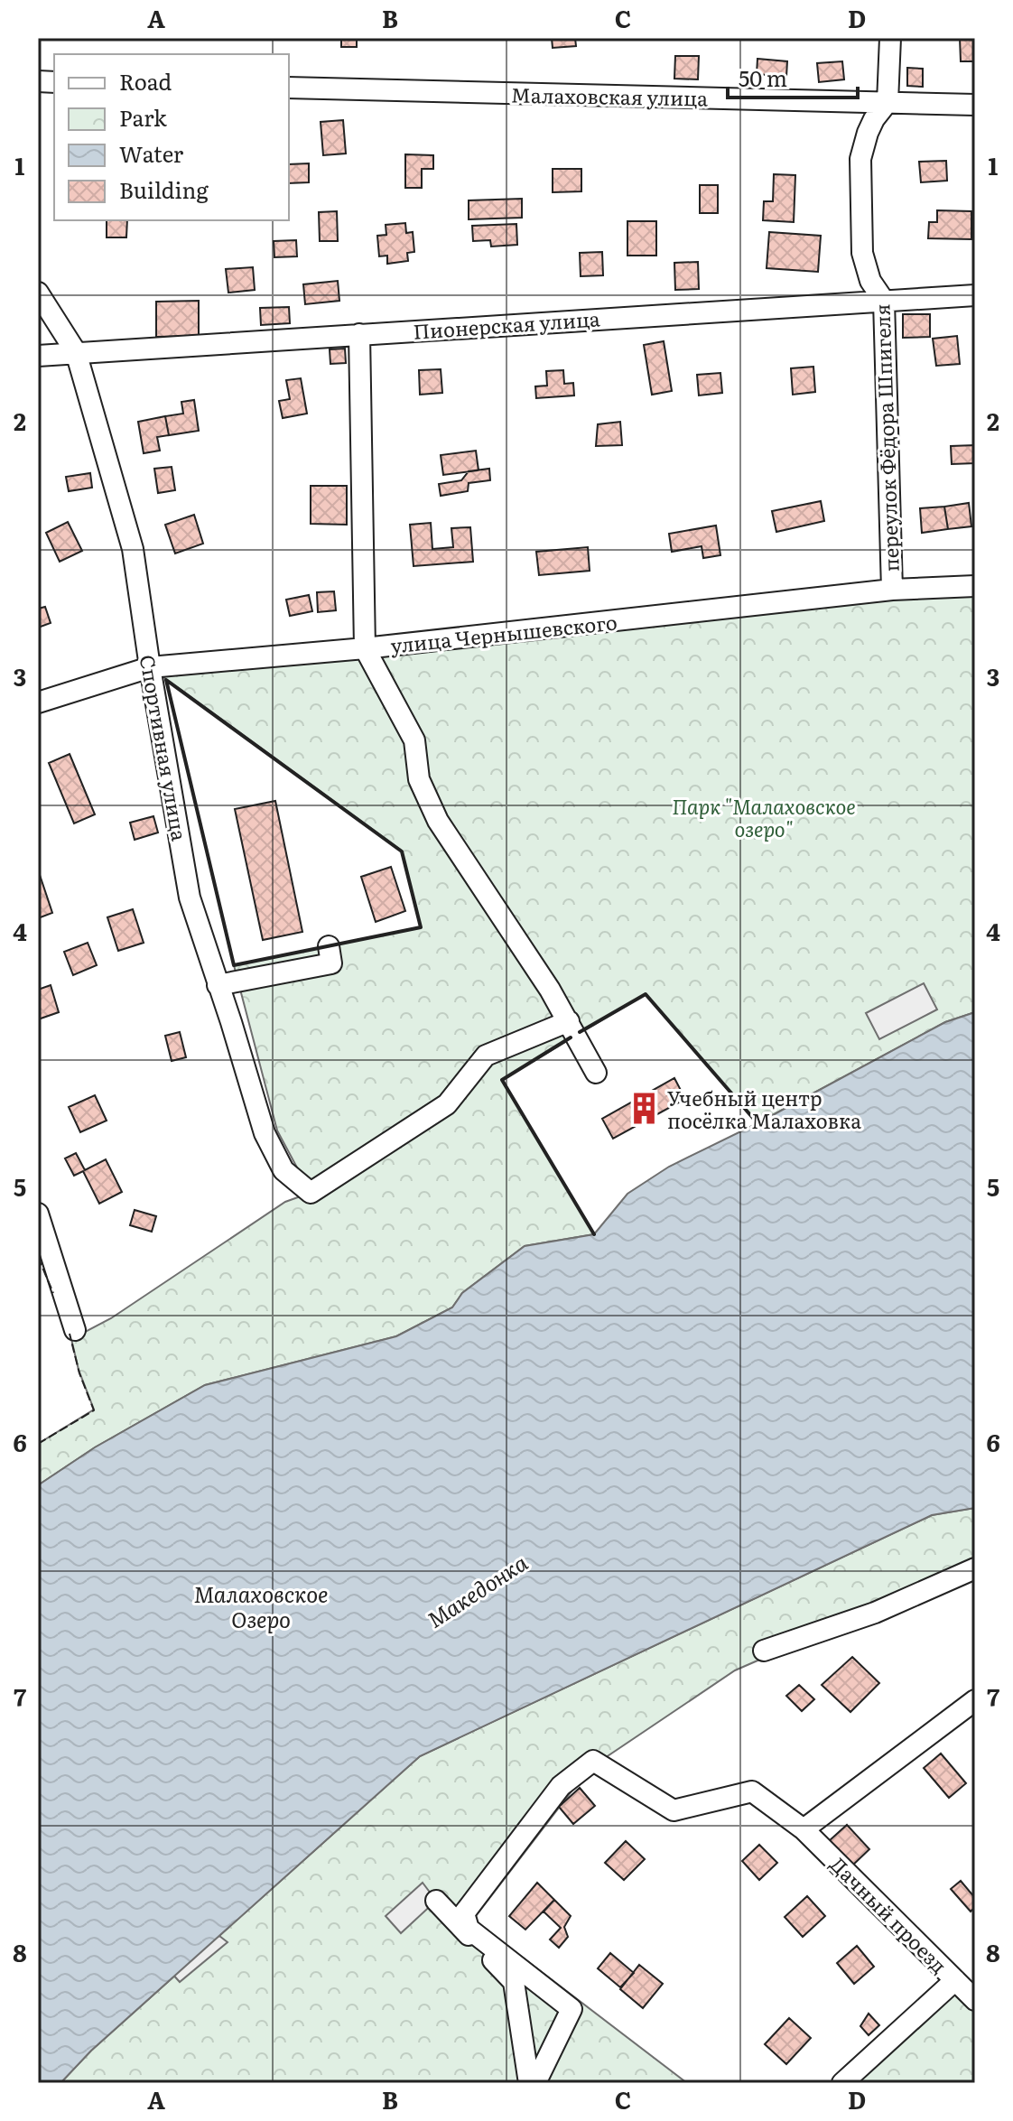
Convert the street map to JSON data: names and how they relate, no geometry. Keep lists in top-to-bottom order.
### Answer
{
  "streets": {
    "street": [
      "Малаховская улица",
      "Пионерская улица",
      "переулок Фёдора Шпигеля",
      "улица Чернышевского",
      "Спортивная улица",
      "Дачный проезд"
    ]
  },
  "crossings": [
    ["Малаховская улица", "переулок Фёдора Шпигеля"],
    ["Пионерская улица", "переулок Фёдора Шпигеля"],
    ["Пионерская улица", "Спортивная улица"],
    ["переулок Фёдора Шпигеля", "улица Чернышевского"],
    ["улица Чернышевского", "Спортивная улица"]
  ],
  "water": ["Македонка", "Малаховское Озеро"],
  "parks": ["Парк \"Малаховское озеро\""],
  "places": {
    "building": ["Учебный центр посёлка Малаховка"]
  },
  "legend": [
    "Road",
    "Park",
    "Water",
    "Building"
  ],
  "scale_bar": "50 m",
  "grid": {
    "columns": [
      "A",
      "B",
      "C",
      "D"
    ],
    "rows": [
      "1",
      "2",
      "3",
      "4",
      "5",
      "6",
      "7",
      "8"
    ]
  }
}
